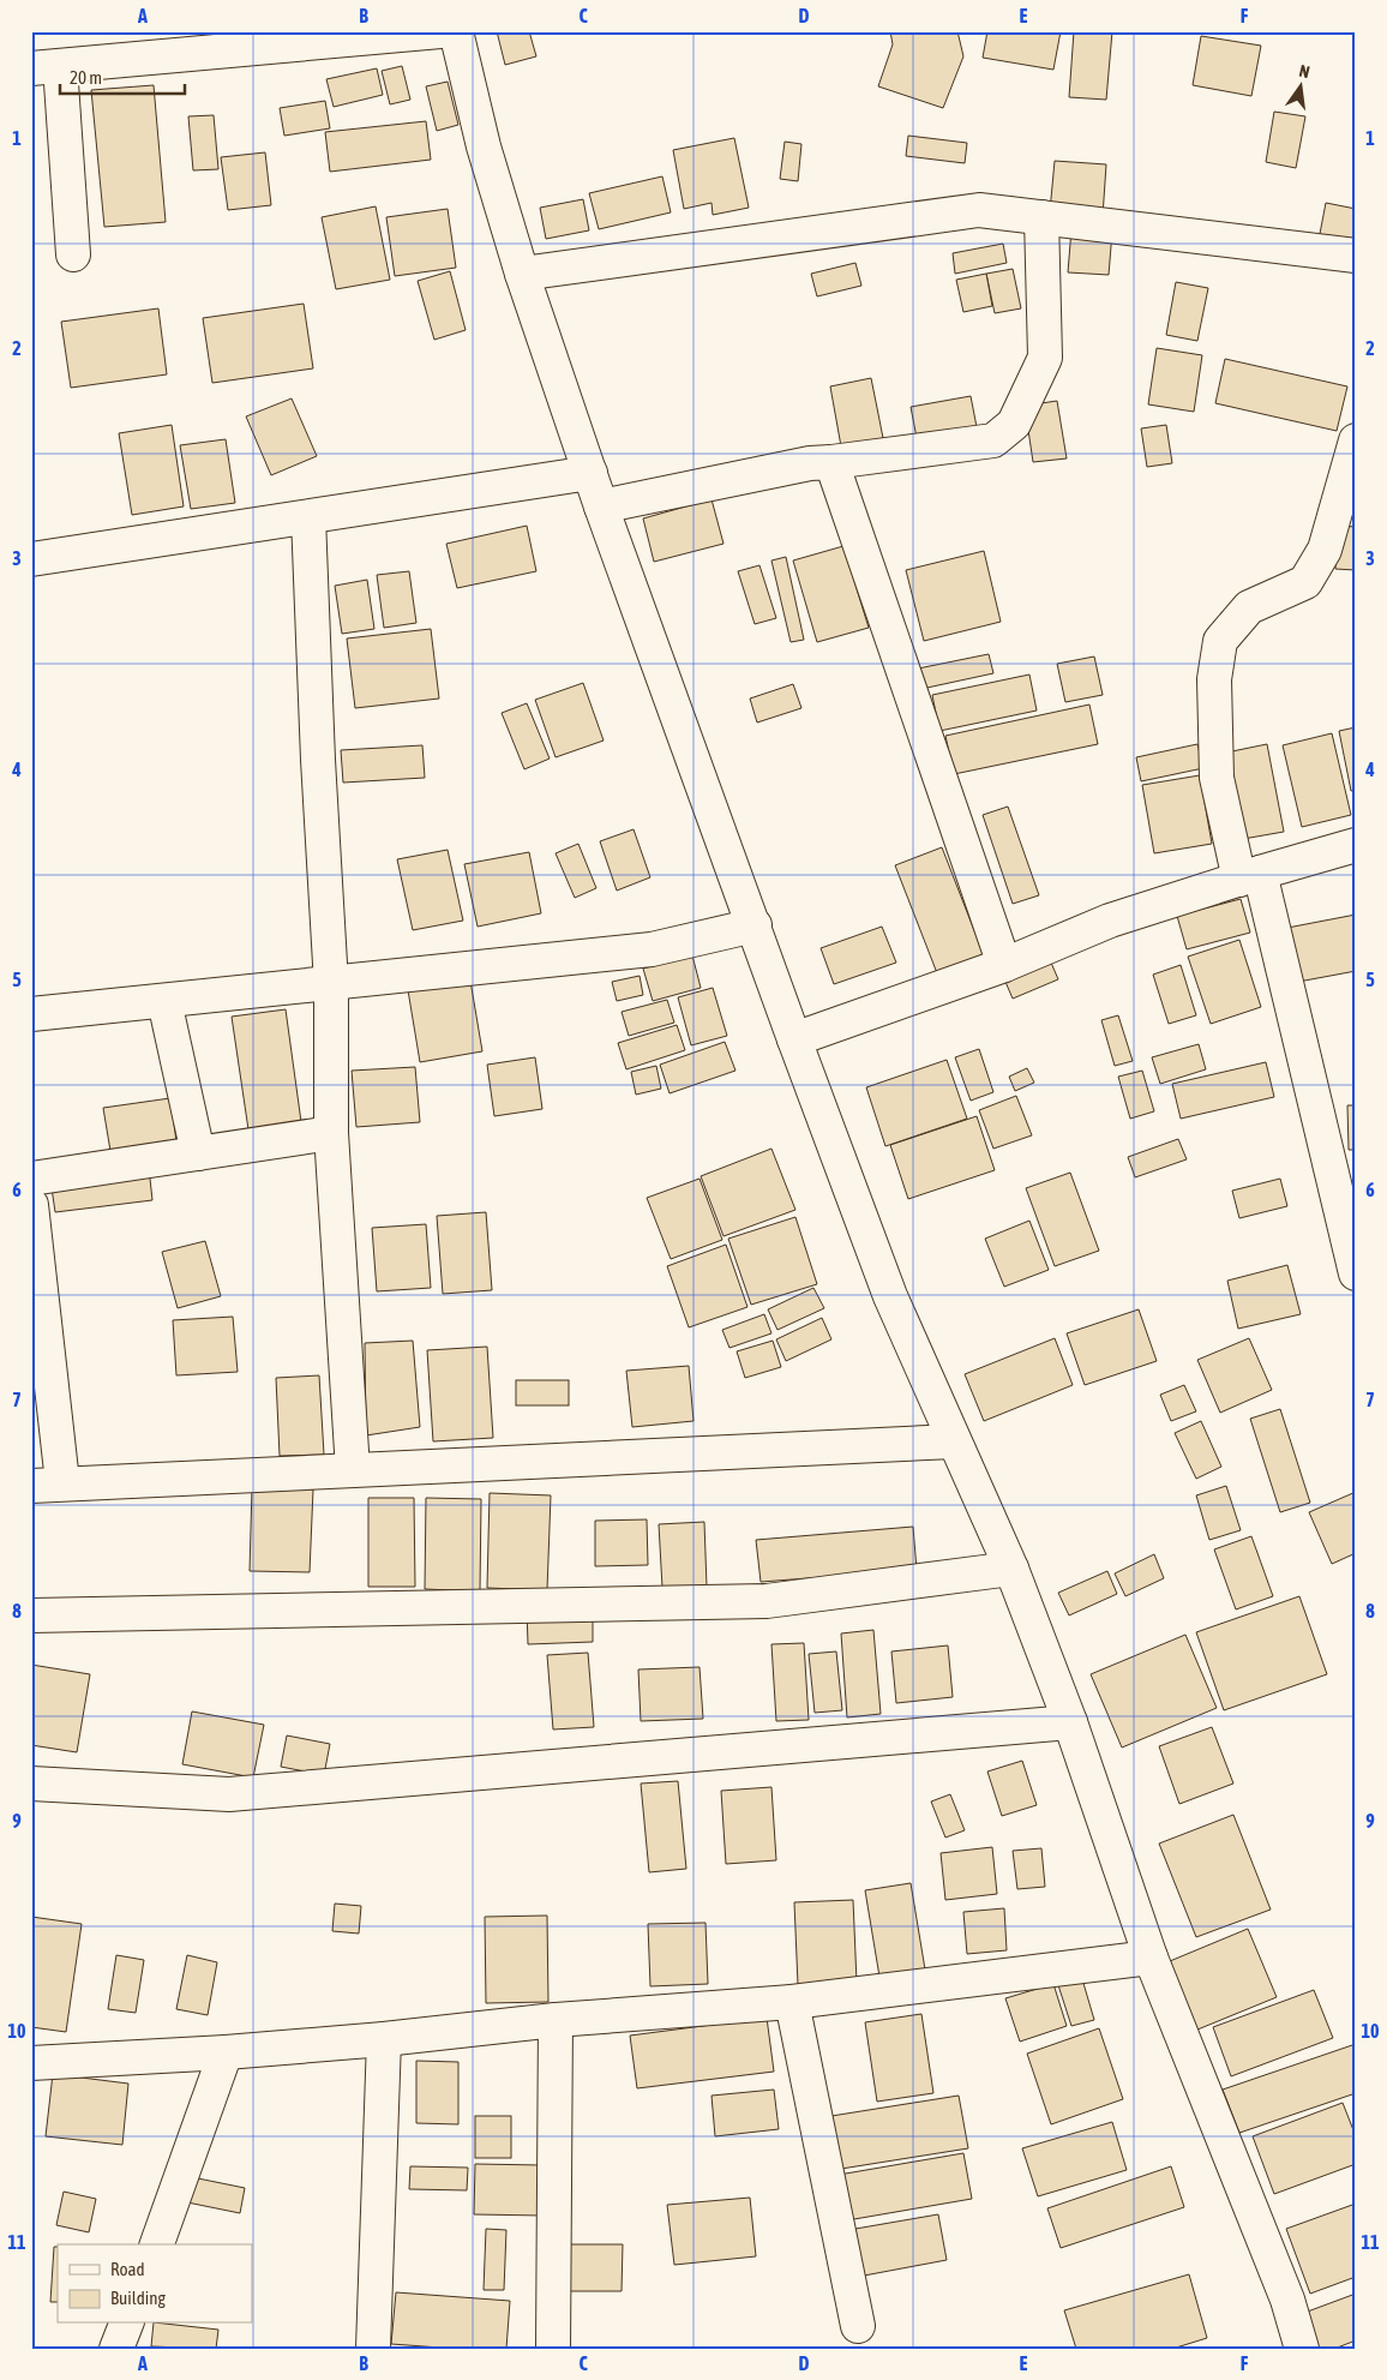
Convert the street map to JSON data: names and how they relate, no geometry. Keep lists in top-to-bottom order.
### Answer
{
  "legend": ["Road", "Building"],
  "scale_bar": "20 m",
  "north": "top",
  "grid": {
    "columns": [
      "A",
      "B",
      "C",
      "D",
      "E",
      "F"
    ],
    "rows": [
      "1",
      "2",
      "3",
      "4",
      "5",
      "6",
      "7",
      "8",
      "9",
      "10",
      "11"
    ]
  }
}
